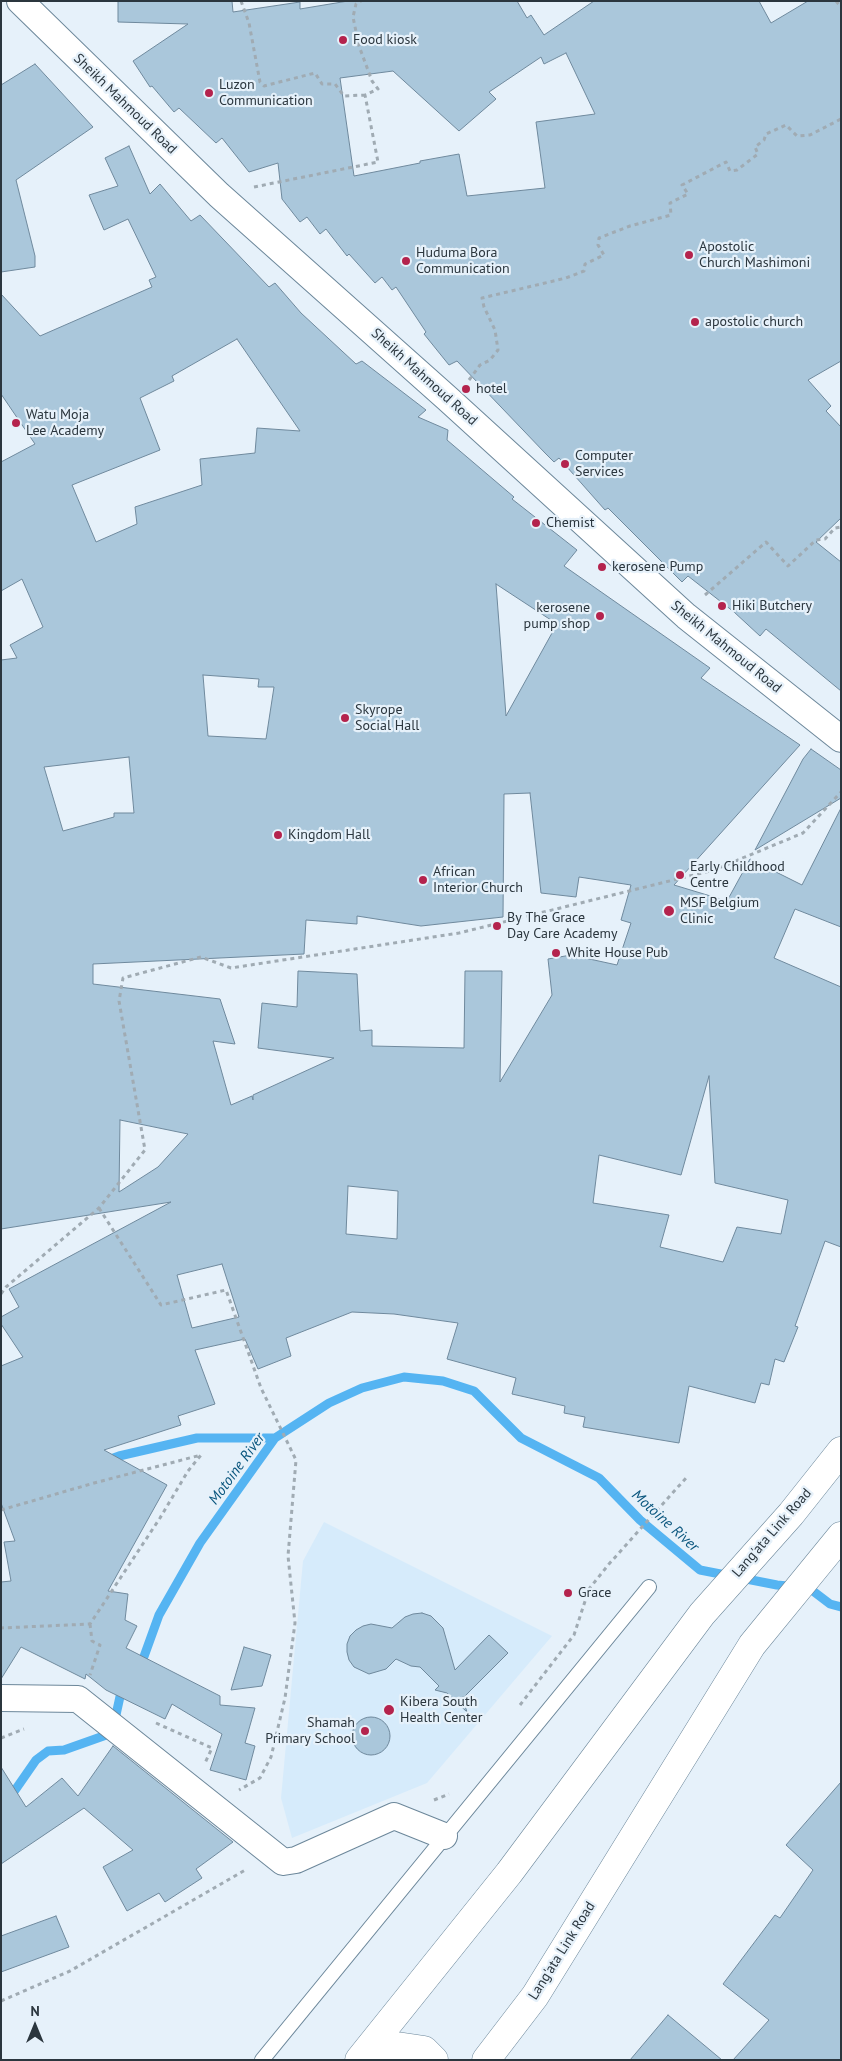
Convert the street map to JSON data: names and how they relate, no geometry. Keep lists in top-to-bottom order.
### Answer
{
  "streets": {
    "main road": ["Lang'ata Link Road"],
    "street": ["Sheikh Mahmoud Road"]
  },
  "water": ["Motoine River"],
  "places": [
    "Food kiosk",
    "Luzon Communication",
    "Apostolic Church Mashimoni",
    "Huduma Bora Communication",
    "apostolic church",
    "hotel",
    "Watu Moja Lee Academy",
    "Computer Services",
    "Chemist",
    "kerosene Pump",
    "Hiki Butchery",
    "kerosene pump shop",
    "Skyrope Social Hall",
    "Kingdom Hall",
    "Early Childhood Centre",
    "African Interior Church",
    "MSF Belgium Clinic",
    "By The Grace Day Care Academy",
    "White House Pub",
    "Grace",
    "Kibera South Health Center",
    "Shamah Primary School"
  ],
  "north": "top"
}
